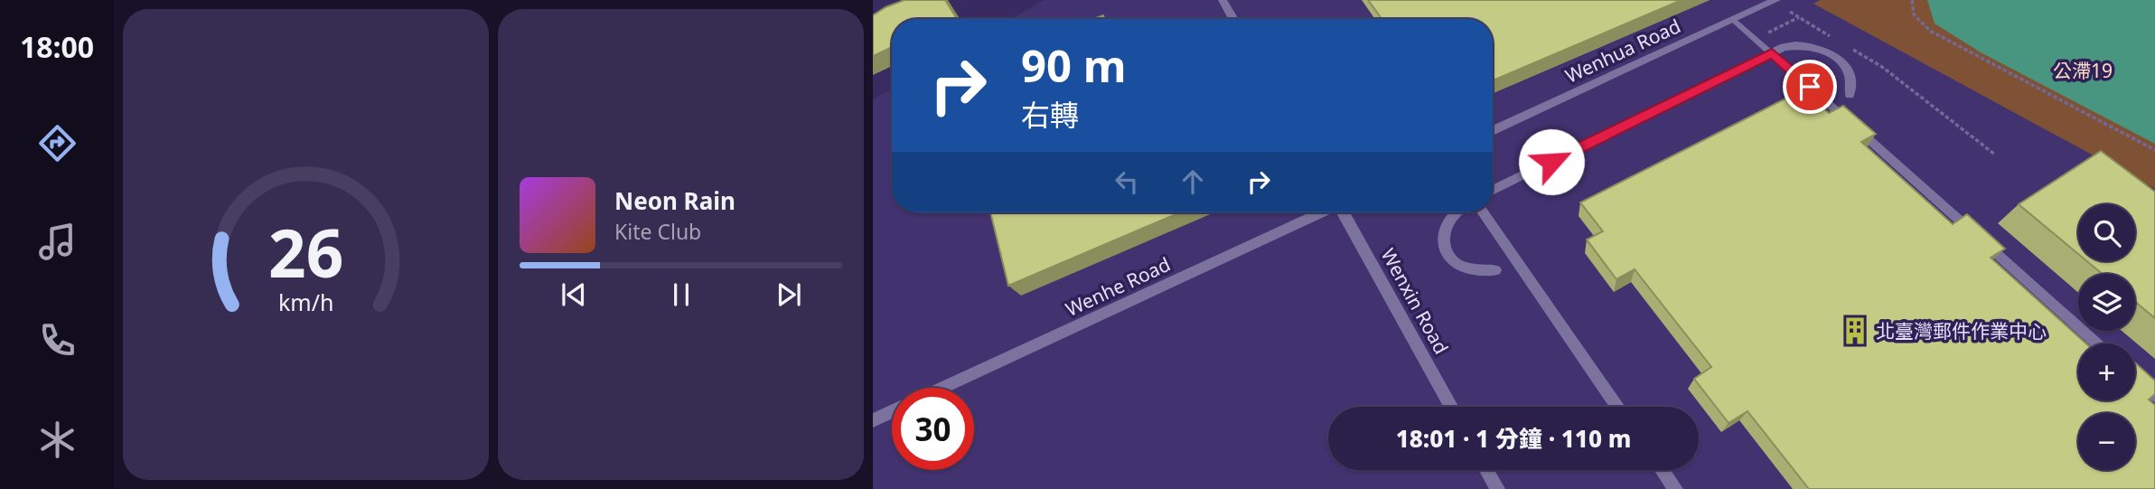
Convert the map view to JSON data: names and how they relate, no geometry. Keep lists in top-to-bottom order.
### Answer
{
  "streets": {
    "street": ["Wenhua Road", "Wenhe Road", "Wenxin Road"]
  },
  "parks": ["公滯19"],
  "places": {
    "building": ["北臺灣郵件作業中心"]
  },
  "page": {
    "tabs": "18:00",
    "turn": ["90 m", "右轉"],
    "song": ["Neon Rain", "Kite Club"],
    "map_buttons": ["+", "−"],
    "limit": "30",
    "trip": "18:01 · 1 分鐘 · 110 m",
    "gauge": ["26", "km/h"]
  }
}
